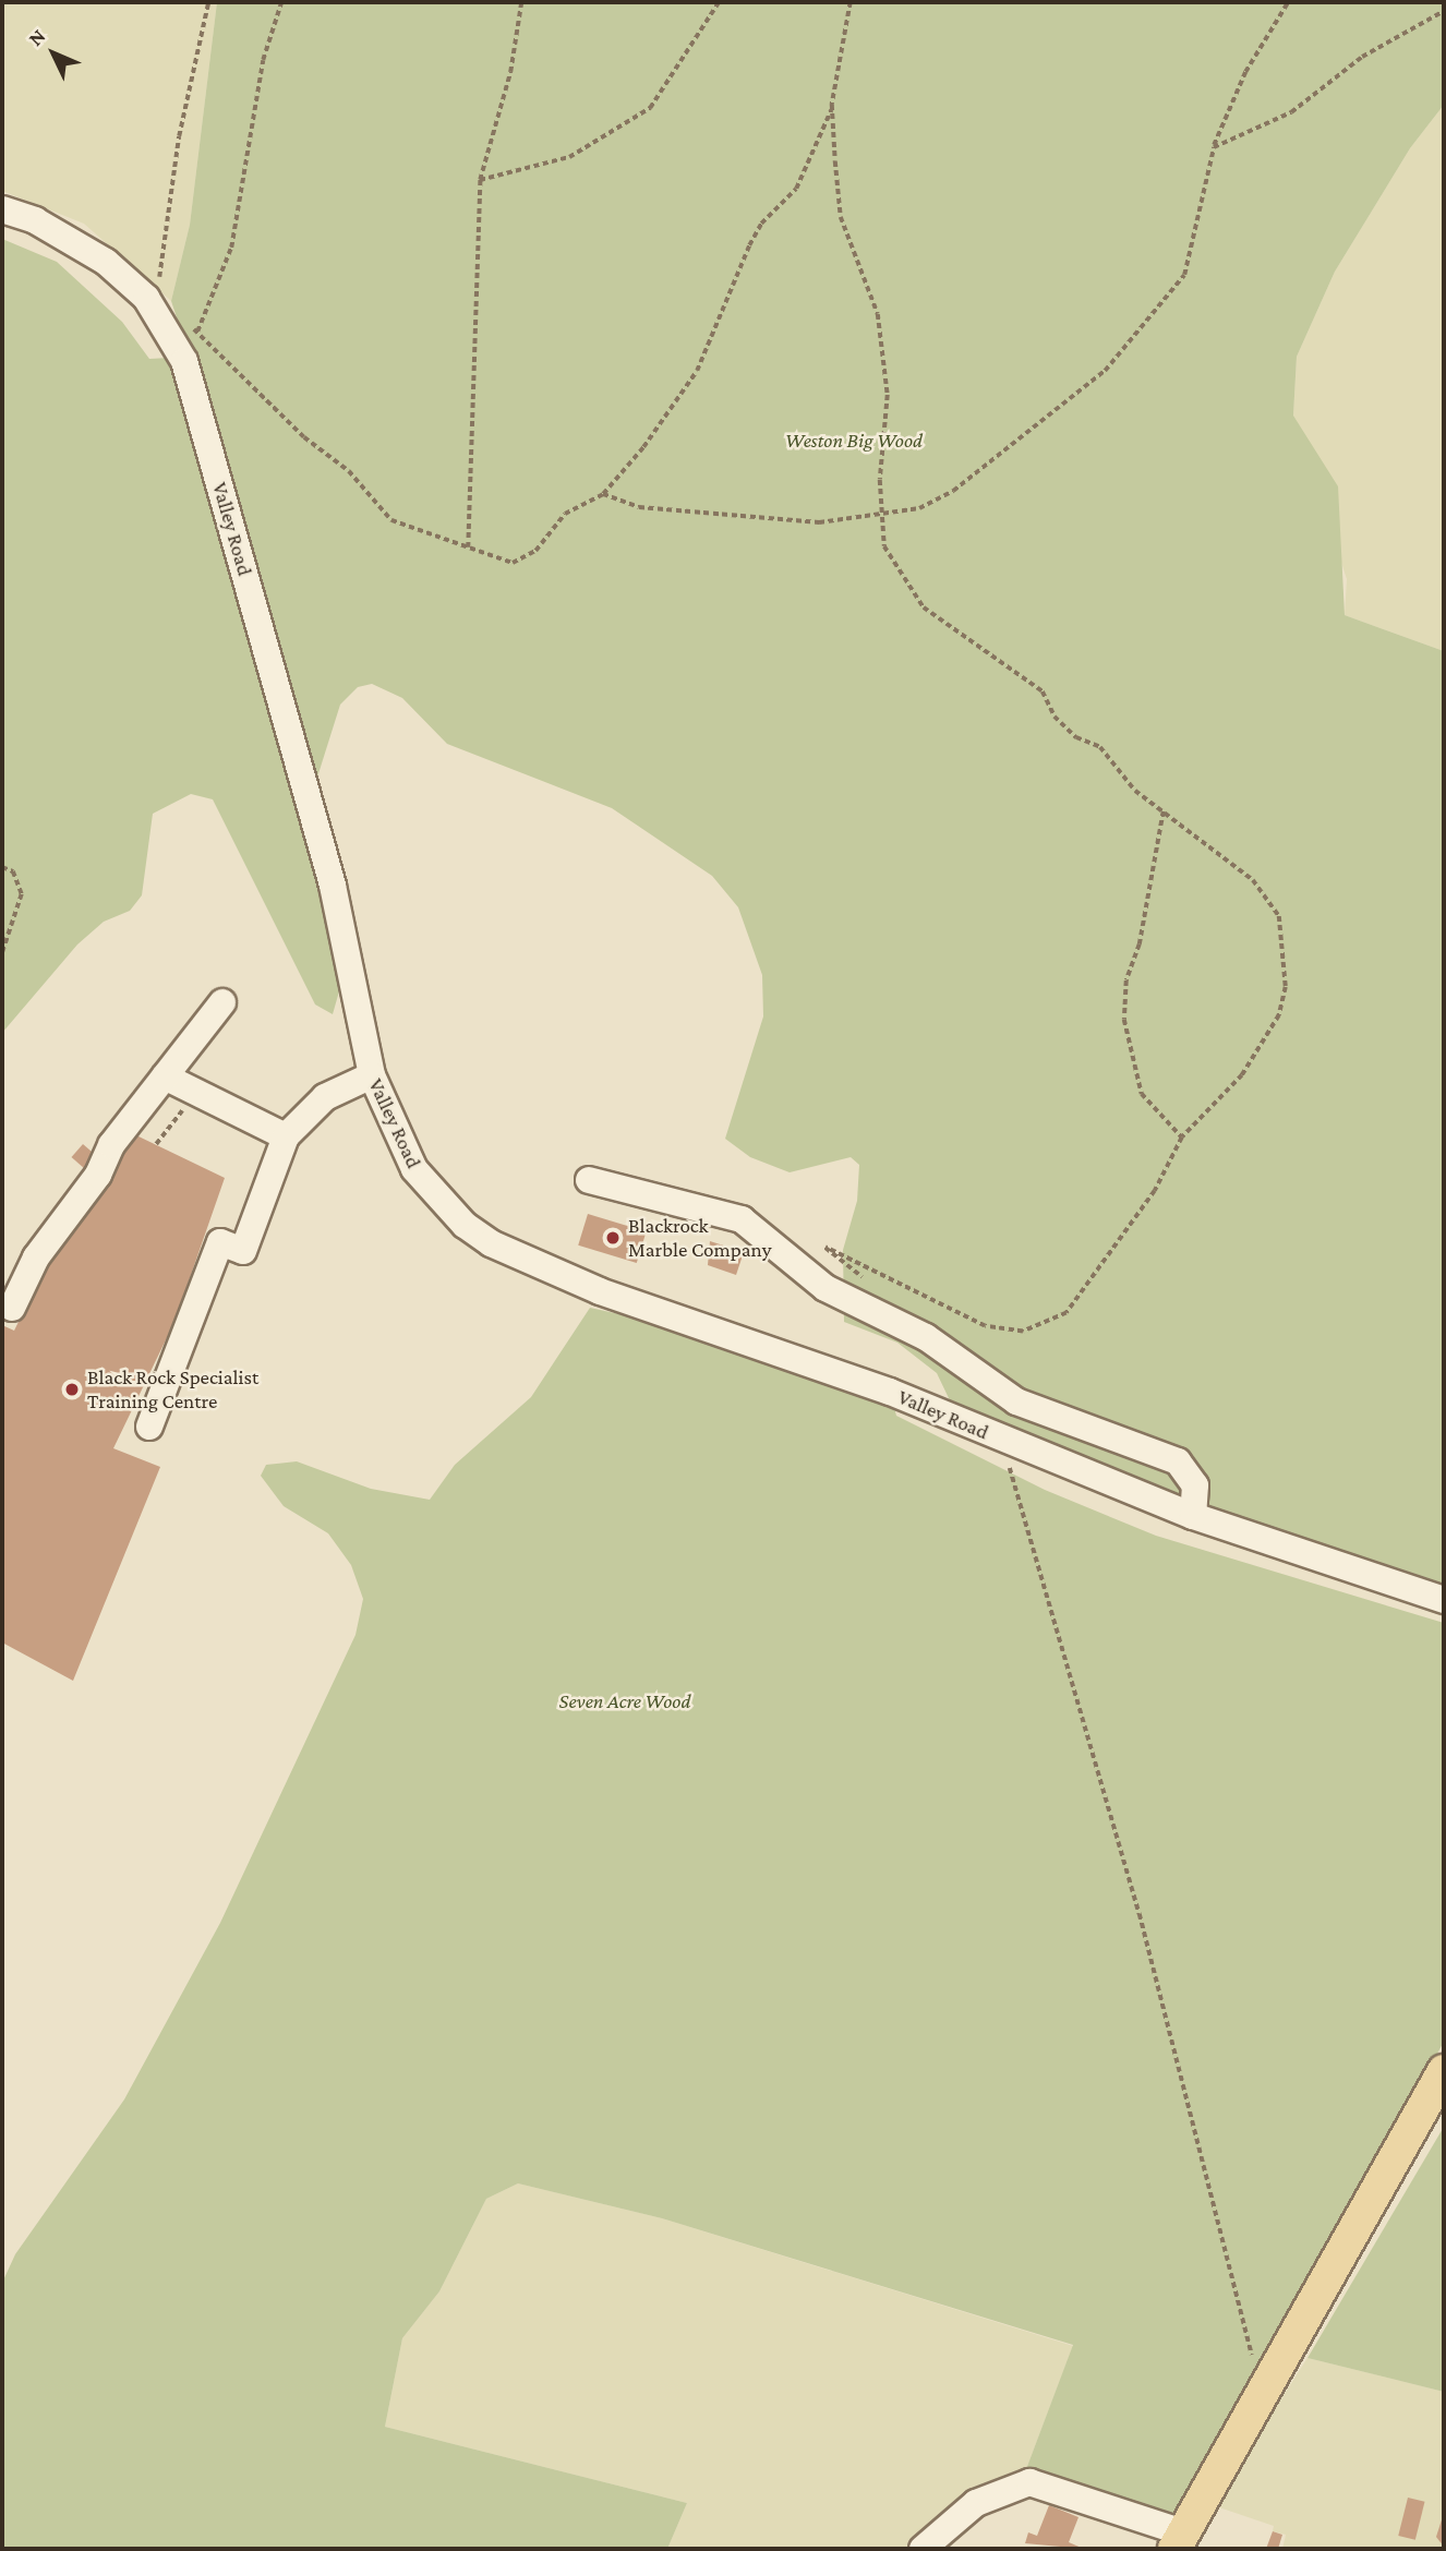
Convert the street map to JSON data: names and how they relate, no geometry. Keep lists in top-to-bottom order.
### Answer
{
  "streets": {
    "street": ["Valley Road"]
  },
  "parks": ["Weston Big Wood", "Seven Acre Wood"],
  "places": ["Blackrock Marble Company", "Black Rock Specialist Training Centre"],
  "north": "top left"
}
